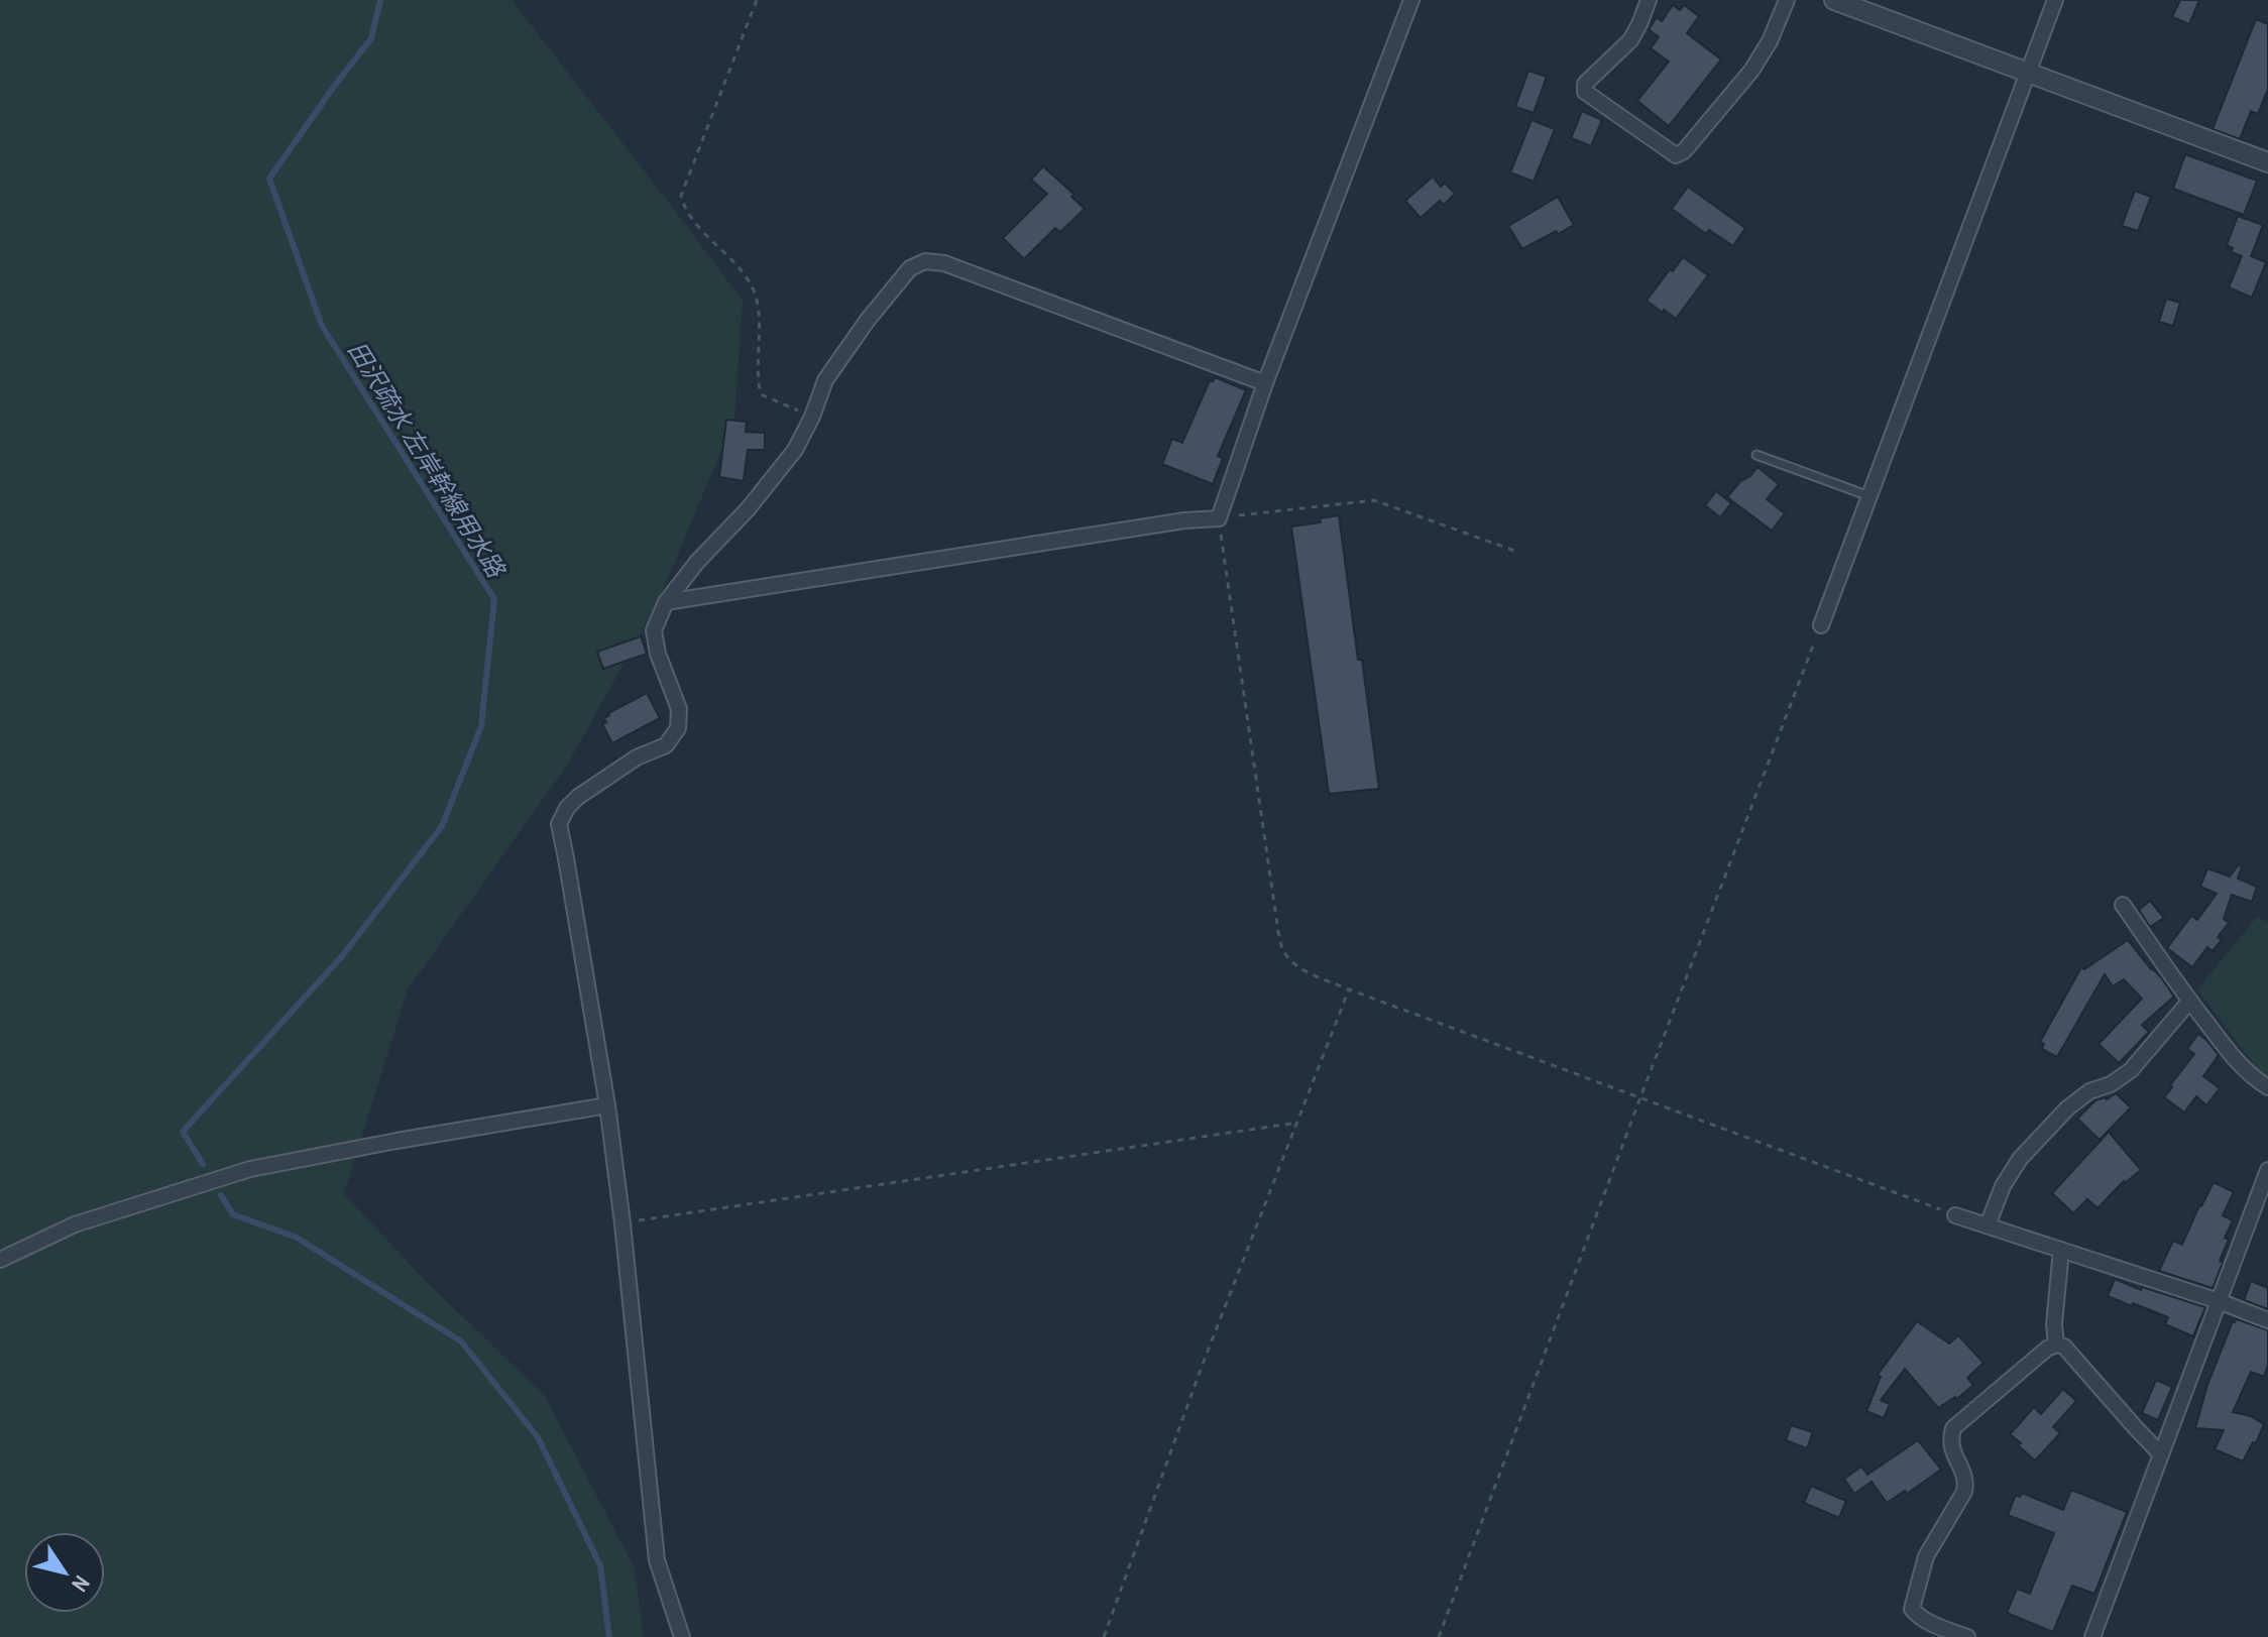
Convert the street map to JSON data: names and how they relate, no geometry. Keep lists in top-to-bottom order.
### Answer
{
  "water": ["田沢疏水 左岸幹線用水路"],
  "north": "bottom right"
}
